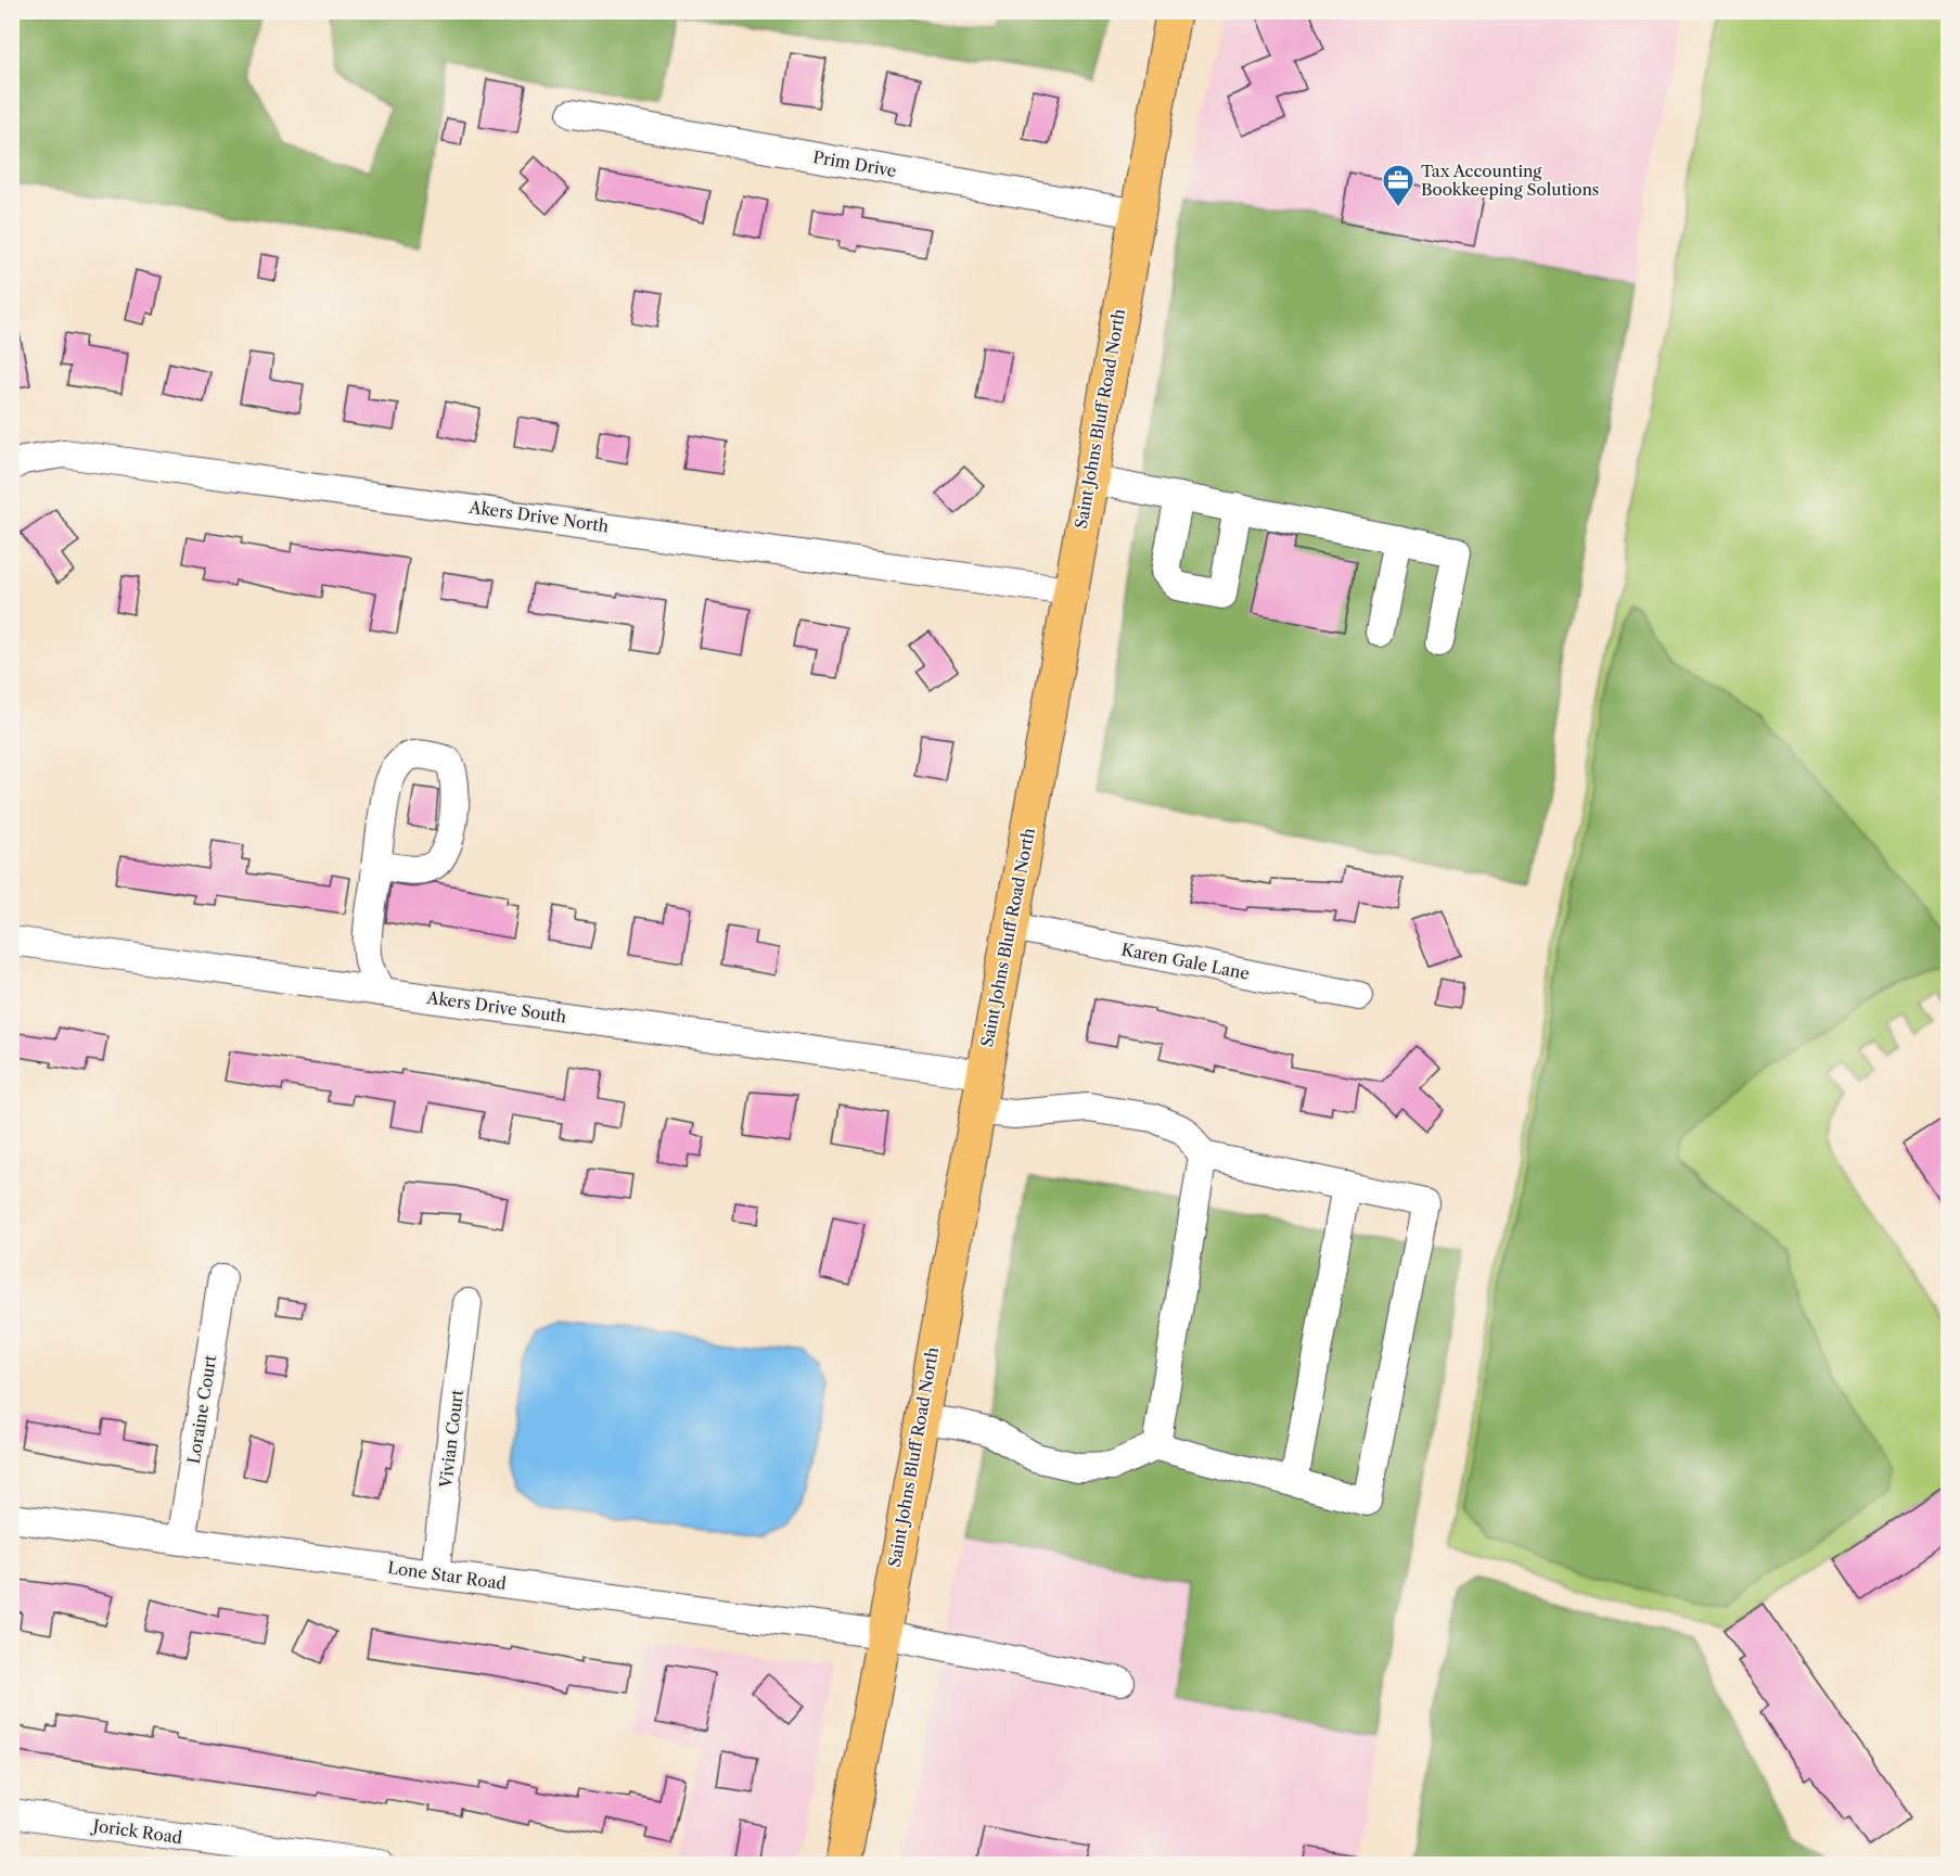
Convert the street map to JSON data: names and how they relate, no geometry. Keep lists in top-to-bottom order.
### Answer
{
  "streets": {
    "main road": ["Saint Johns Bluff Road North"],
    "street": [
      "Prim Drive",
      "Akers Drive North",
      "Karen Gale Lane",
      "Akers Drive South",
      "Loraine Court",
      "Vivian Court",
      "Lone Star Road",
      "Jorick Road"
    ]
  },
  "crossings": [
    ["Prim Drive", "Saint Johns Bluff Road North"],
    ["Saint Johns Bluff Road North", "Akers Drive North"],
    ["Saint Johns Bluff Road North", "Karen Gale Lane"],
    ["Saint Johns Bluff Road North", "Akers Drive South"],
    ["Saint Johns Bluff Road North", "Lone Star Road"],
    ["Loraine Court", "Lone Star Road"],
    ["Vivian Court", "Lone Star Road"]
  ],
  "places": {
    "office": ["Tax Accounting Bookkeeping Solutions"]
  }
}
